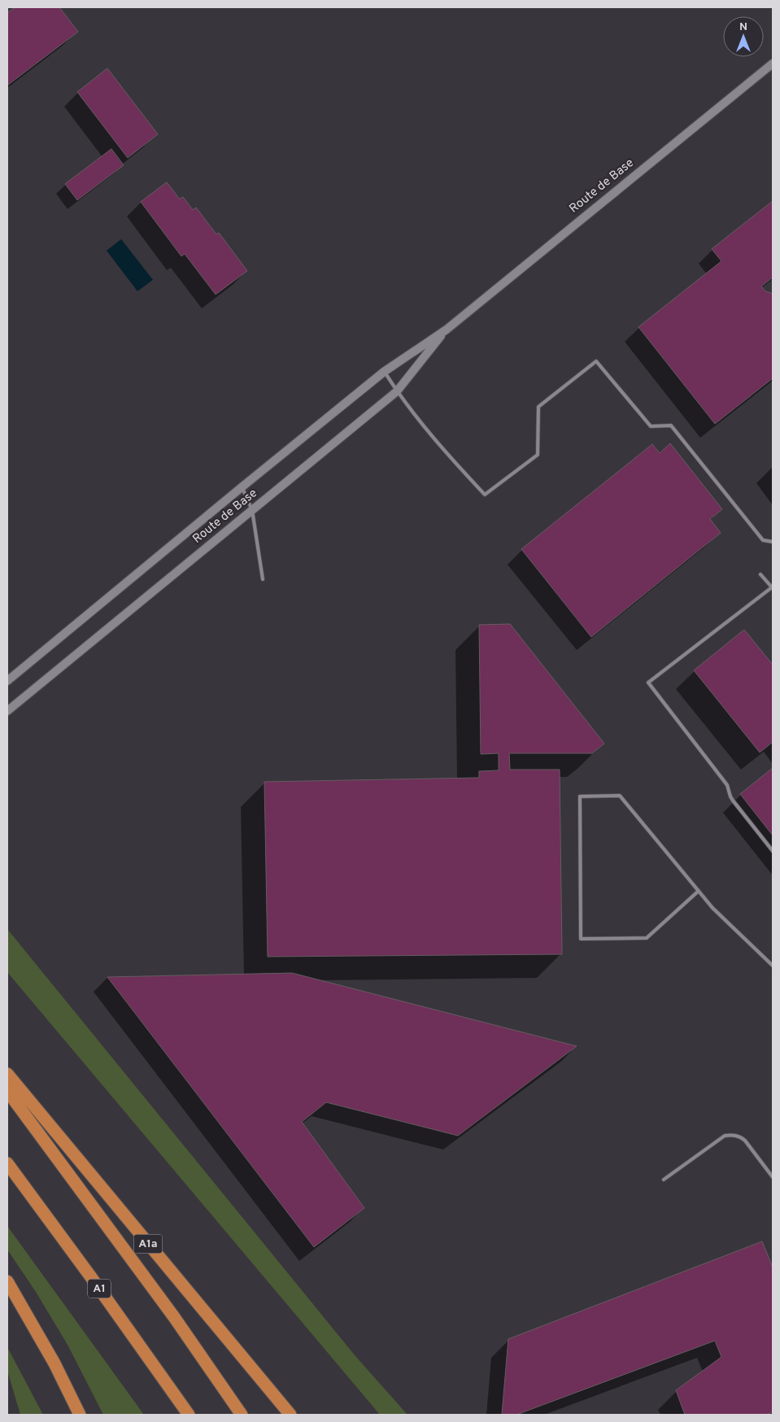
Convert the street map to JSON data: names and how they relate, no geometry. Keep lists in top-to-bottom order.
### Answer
{
  "streets": {
    "highway": ["A1a", "A1"],
    "street": ["Route de Base"]
  },
  "north": "top"
}
